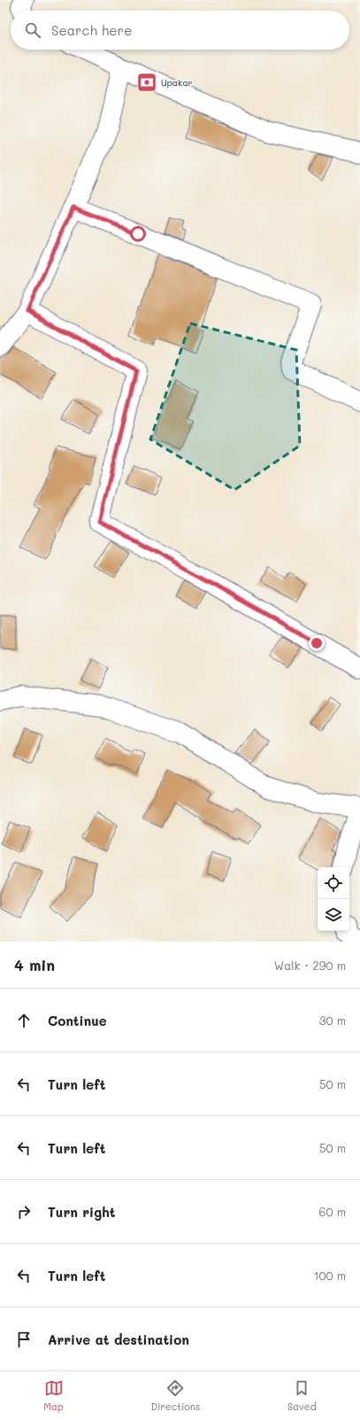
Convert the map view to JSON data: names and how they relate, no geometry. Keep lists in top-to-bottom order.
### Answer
{
  "places": {
    "bank": ["Upakar"]
  },
  "page": {
    "search": "Search here",
    "heading": ["4 min", "Walk · 290 m"],
    "list": [
      ["Continue", "30 m"],
      ["Turn left", "50 m"],
      ["Turn left", "50 m"],
      ["Turn right", "60 m"],
      ["Turn left", "100 m"],
      "Arrive at destination"
    ],
    "nav": ["Map", "Directions", "Saved"]
  }
}
